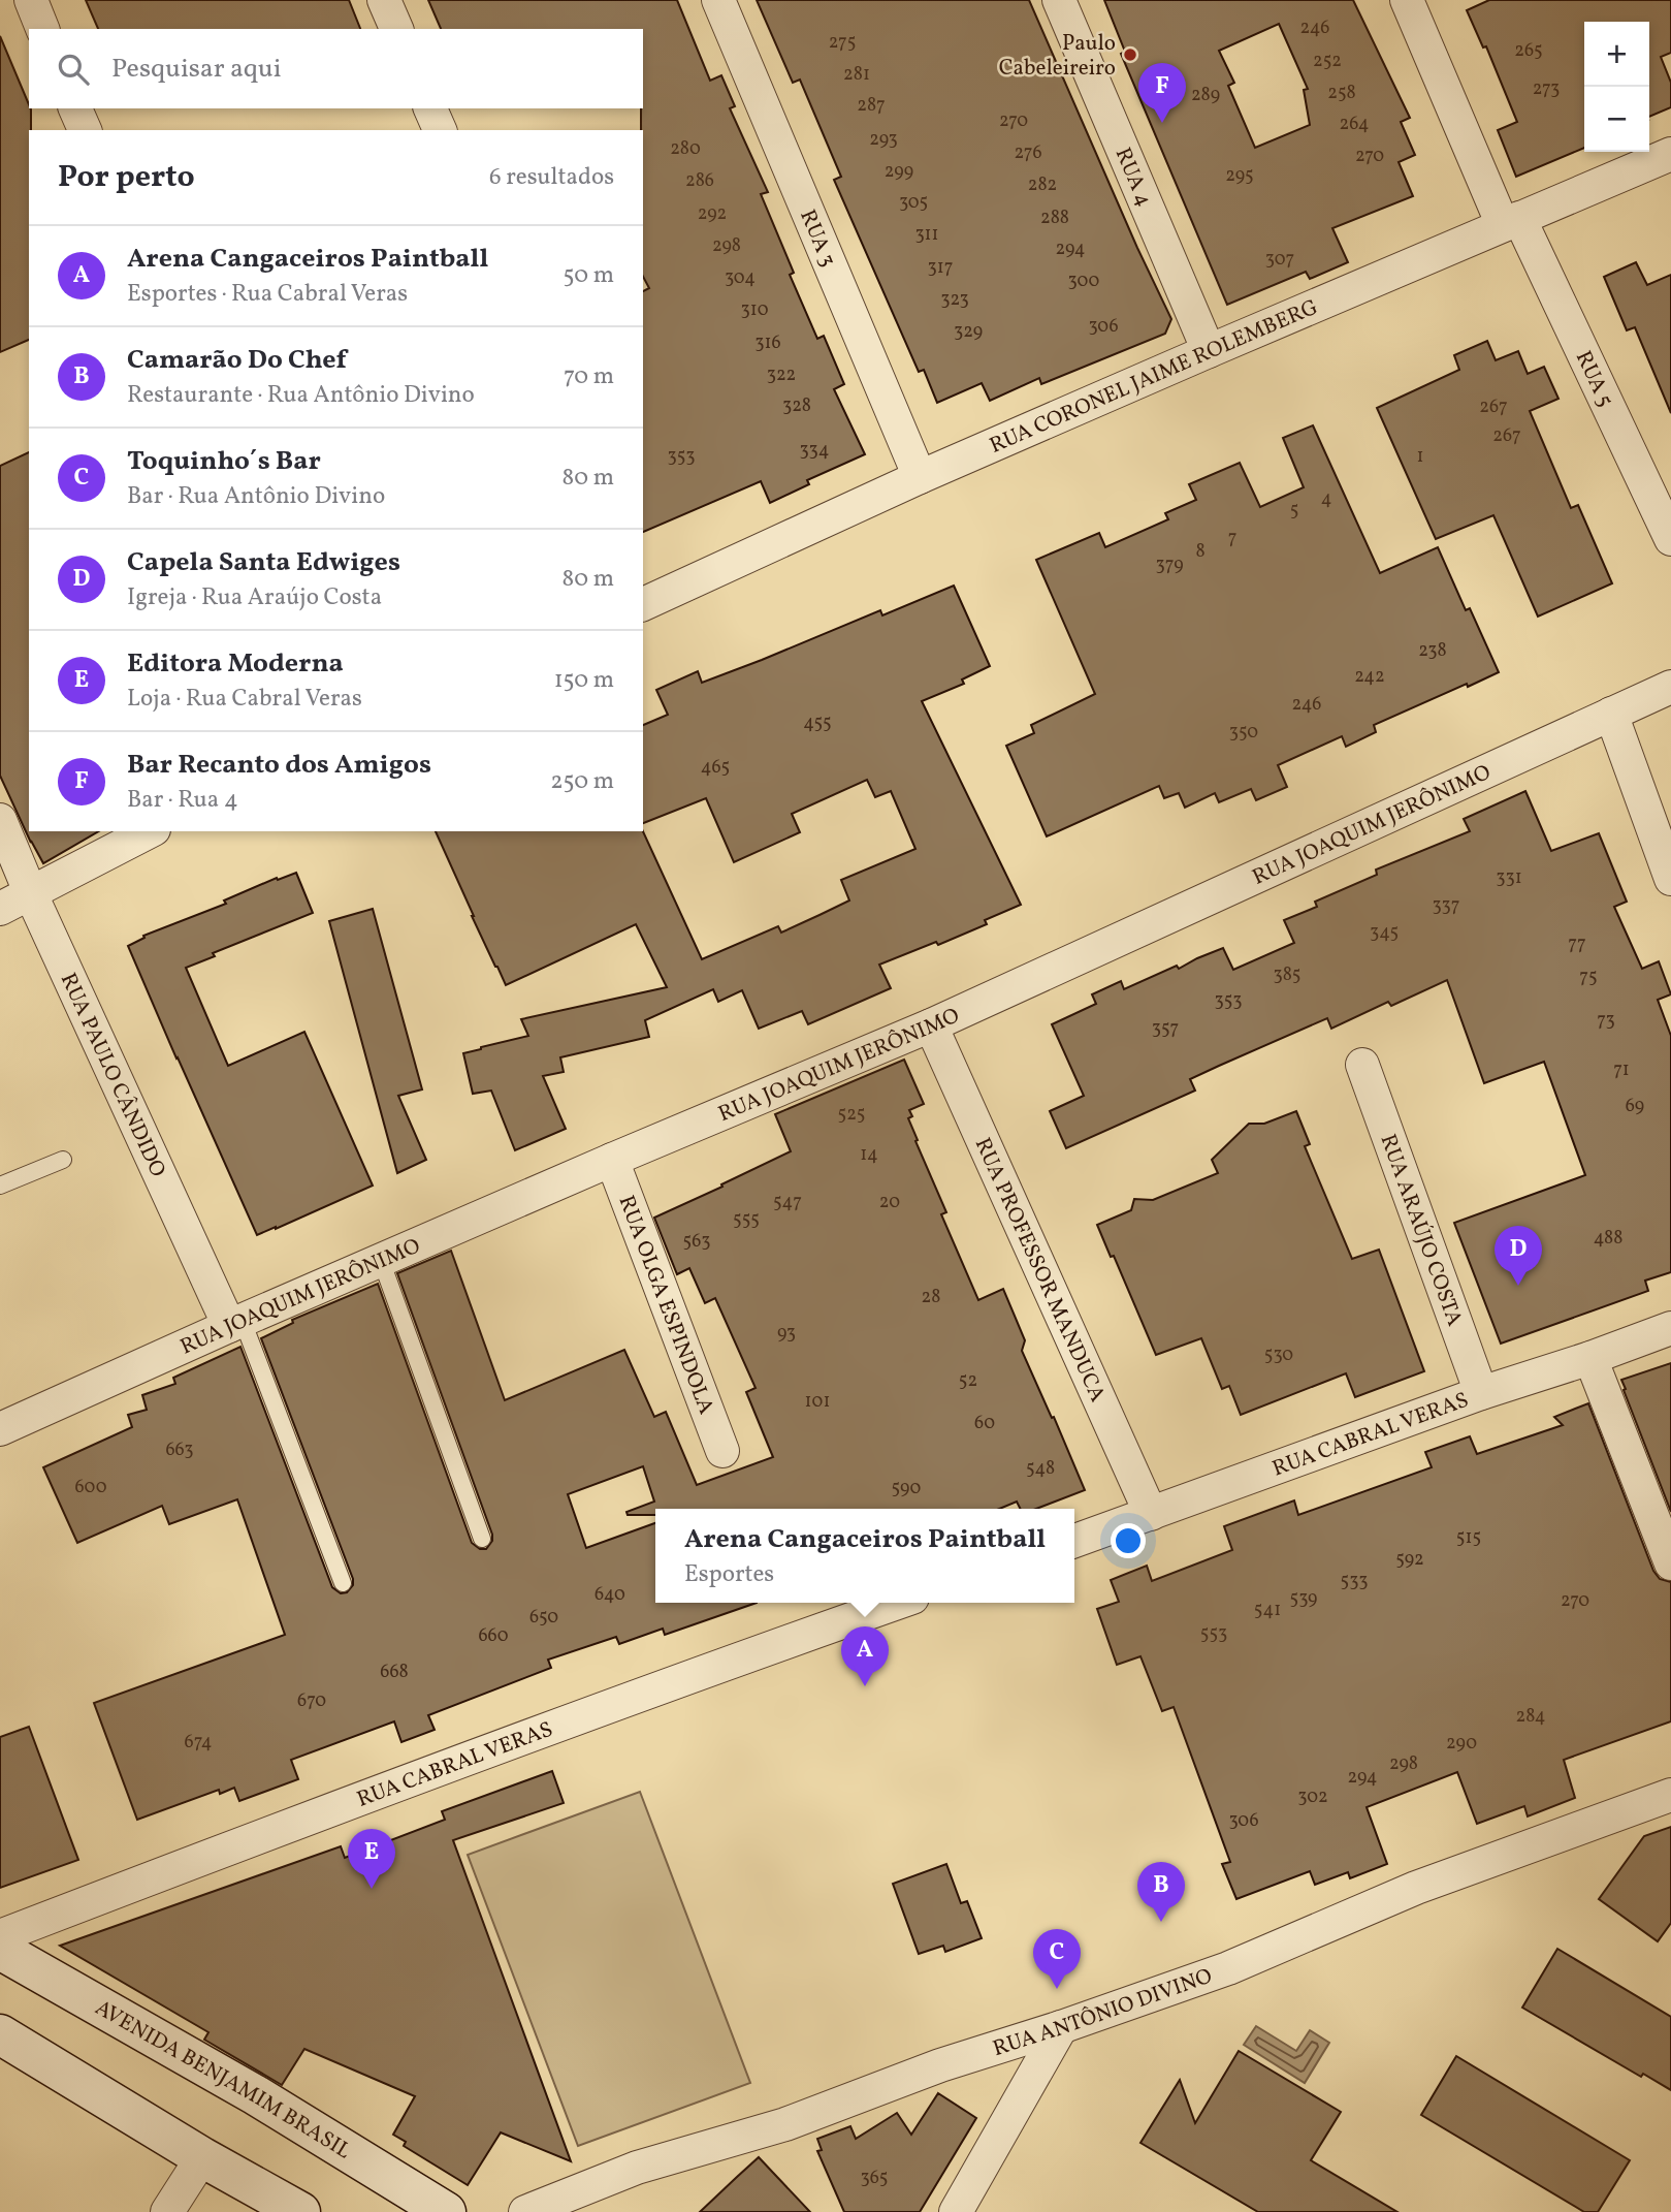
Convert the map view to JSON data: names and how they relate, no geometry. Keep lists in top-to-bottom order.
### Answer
{
  "streets": {
    "main road": ["AVENIDA BENJAMIM BRASIL"],
    "street": [
      "RUA 4",
      "RUA 3",
      "RUA CORONEL JAIME ROLEMBERG",
      "RUA 5",
      "RUA JOAQUIM JERÔNIMO",
      "RUA PAULO CÂNDIDO",
      "RUA ARAÚJO COSTA",
      "RUA PROFESSOR MANDUCA",
      "RUA OLGA ESPINDOLA",
      "RUA CABRAL VERAS",
      "RUA ANTÔNIO DIVINO"
    ]
  },
  "crossings": [
    ["RUA 4", "RUA CORONEL JAIME ROLEMBERG"],
    ["RUA 3", "RUA CORONEL JAIME ROLEMBERG"],
    ["RUA CORONEL JAIME ROLEMBERG", "RUA 5"],
    ["RUA JOAQUIM JERÔNIMO", "RUA PAULO CÂNDIDO"],
    ["RUA JOAQUIM JERÔNIMO", "RUA PROFESSOR MANDUCA"],
    ["RUA JOAQUIM JERÔNIMO", "RUA OLGA ESPINDOLA"],
    ["RUA ARAÚJO COSTA", "RUA CABRAL VERAS"],
    ["RUA PROFESSOR MANDUCA", "RUA CABRAL VERAS"]
  ],
  "places": ["Paulo Cabeleireiro"],
  "house_numbers": [
    "246",
    "275",
    "265",
    "252",
    "281",
    "273",
    "258",
    "289",
    "287",
    "270",
    "264",
    "293",
    "280",
    "276",
    "270",
    "299",
    "295",
    "286",
    "282",
    "305",
    "292",
    "288",
    "311",
    "298",
    "294",
    "307",
    "317",
    "304",
    "300",
    "323",
    "310",
    "306",
    "329",
    "316",
    "322",
    "328",
    "267",
    "267",
    "334",
    "353",
    "1",
    "4",
    "5",
    "7",
    "8",
    "379",
    "238",
    "242",
    "246",
    "455",
    "350",
    "465",
    "331",
    "337",
    "345",
    "77",
    "385",
    "75",
    "353",
    "73",
    "357",
    "71",
    "69",
    "525",
    "14",
    "547",
    "20",
    "555",
    "488",
    "563",
    "28",
    "93",
    "530",
    "52",
    "101",
    "60",
    "663",
    "548",
    "600",
    "590",
    "515",
    "592",
    "533",
    "640",
    "539",
    "270",
    "541",
    "650",
    "553",
    "660",
    "668",
    "670",
    "284",
    "674",
    "290",
    "298",
    "294",
    "302",
    "306",
    "365"
  ],
  "page": {
    "map_buttons": ["+", "−"],
    "search": "Pesquisar aqui",
    "pins": [
      "F",
      "D",
      "A",
      "E",
      "B",
      "C"
    ],
    "heading": ["Por perto", "6 resultados"],
    "list": [
      {
        "mark": "A",
        "name": "Arena Cangaceiros Paintball",
        "note": "Esportes · Rua Cabral Veras",
        "value": "50 m"
      },
      {
        "mark": "B",
        "name": "Camarão Do Chef",
        "note": "Restaurante · Rua Antônio Divino",
        "value": "70 m"
      },
      {
        "mark": "C",
        "name": "Toquinho´s Bar",
        "note": "Bar · Rua Antônio Divino",
        "value": "80 m"
      },
      {
        "mark": "D",
        "name": "Capela Santa Edwiges",
        "note": "Igreja · Rua Araújo Costa",
        "value": "80 m"
      },
      {
        "mark": "E",
        "name": "Editora Moderna",
        "note": "Loja · Rua Cabral Veras",
        "value": "150 m"
      },
      {
        "mark": "F",
        "name": "Bar Recanto dos Amigos",
        "note": "Bar · Rua 4",
        "value": "250 m"
      }
    ],
    "popup": ["Arena Cangaceiros Paintball", "Esportes"]
  }
}
